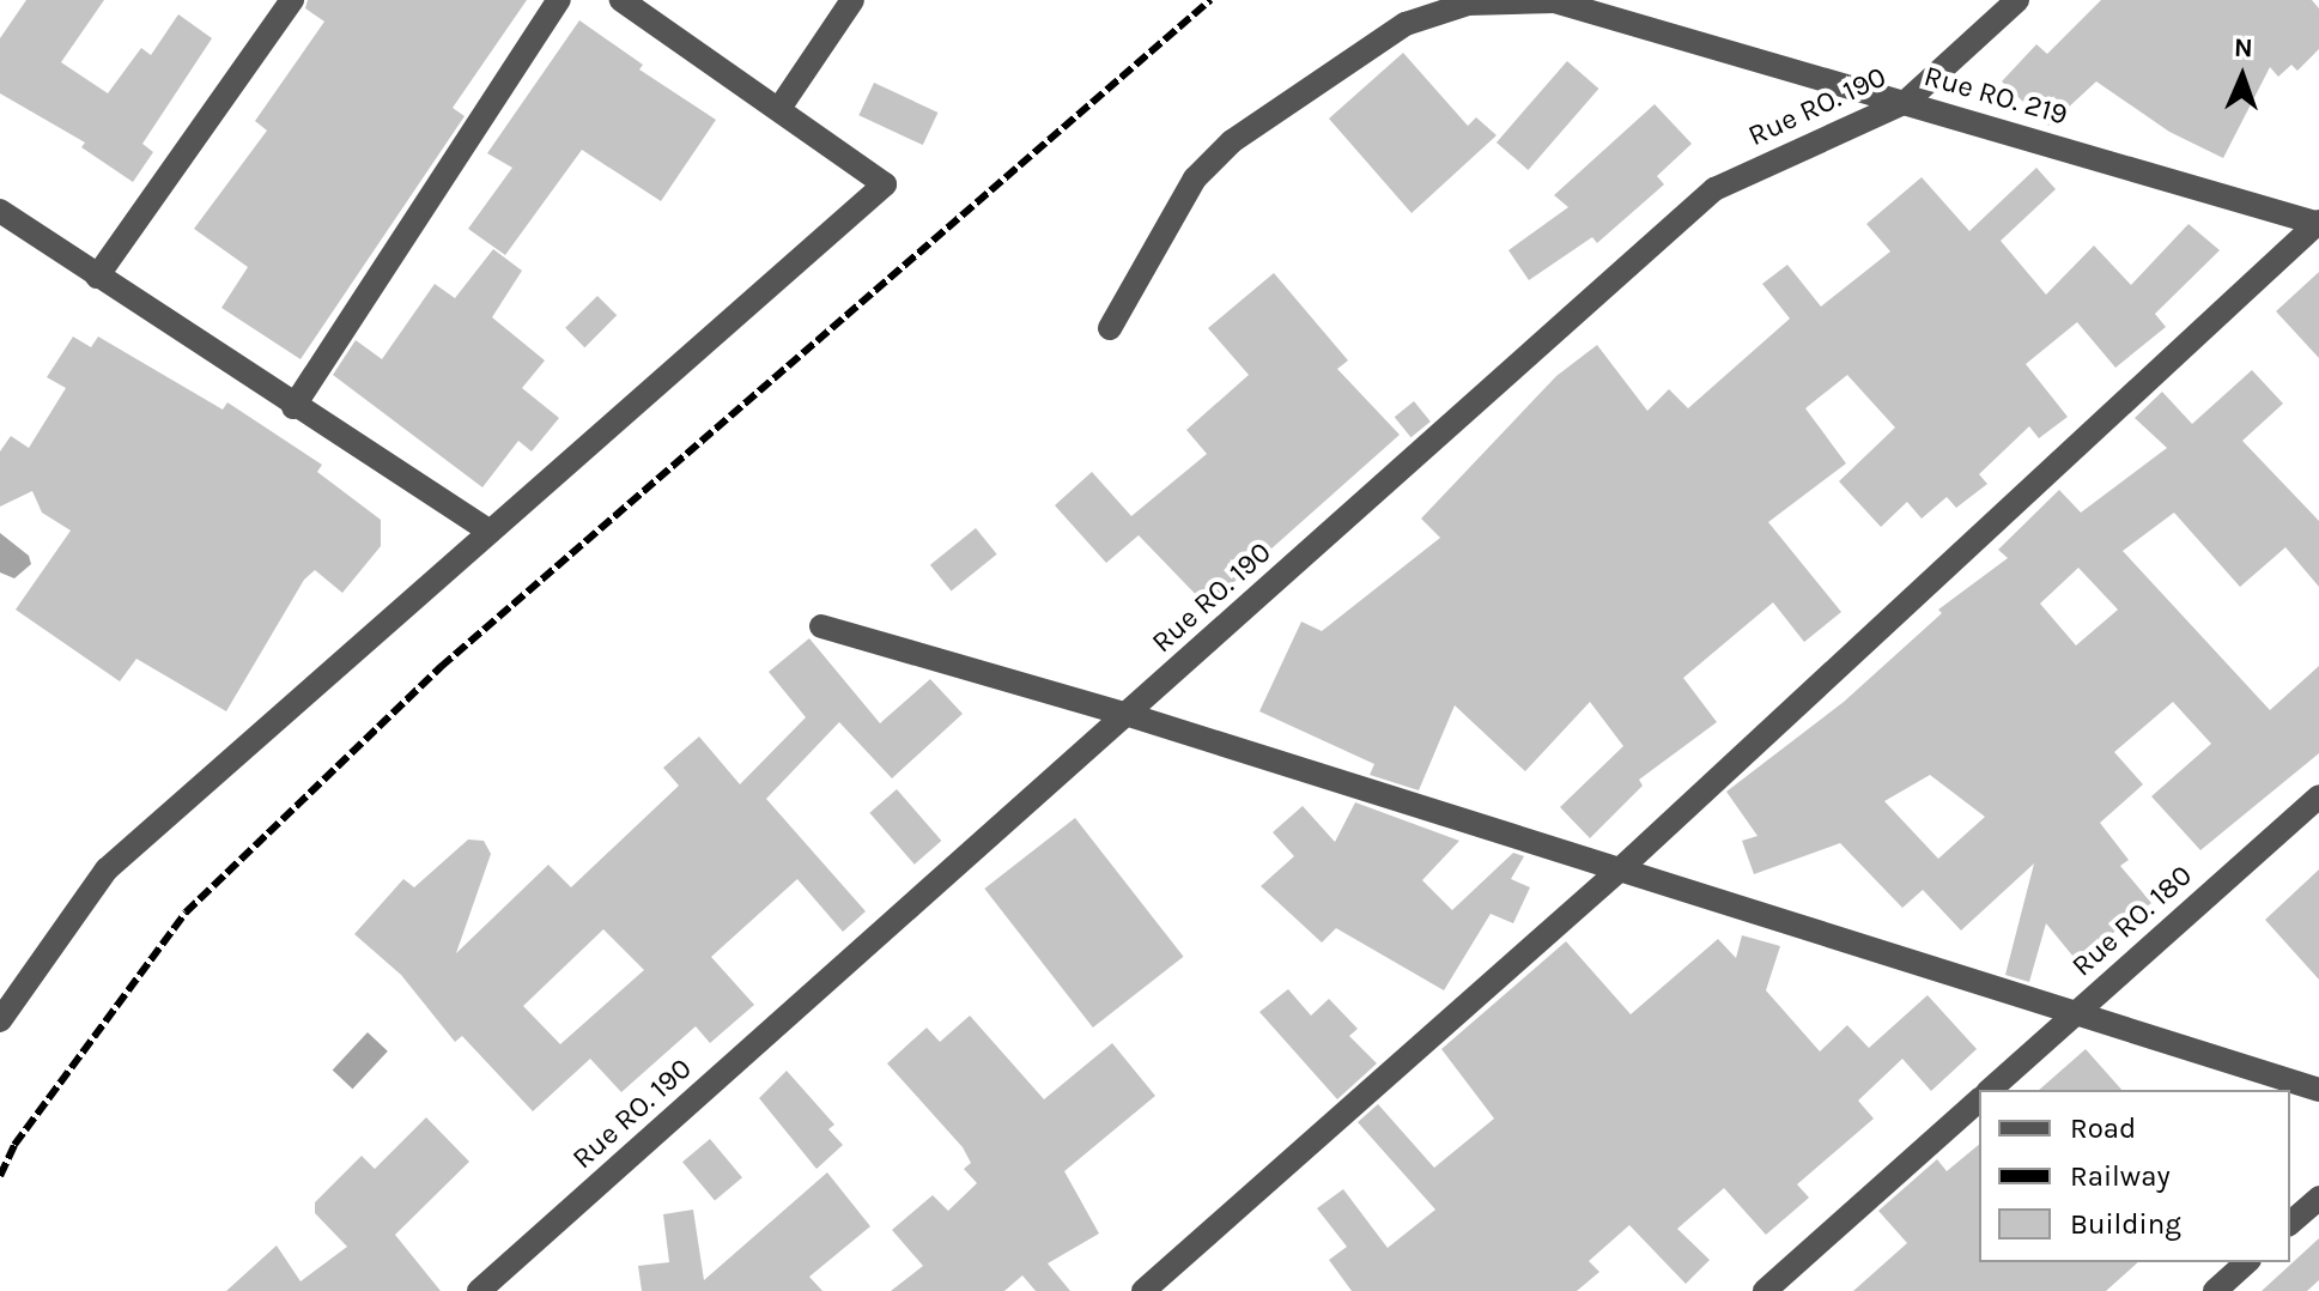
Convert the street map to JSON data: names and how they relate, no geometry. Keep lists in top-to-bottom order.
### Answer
{
  "streets": {
    "street": ["Rue RO. 219", "Rue RO. 190", "Rue RO. 180"]
  },
  "crossings": [
    ["Rue RO. 219", "Rue RO. 190"]
  ],
  "legend": ["Road", "Railway", "Building"],
  "north": "top"
}
